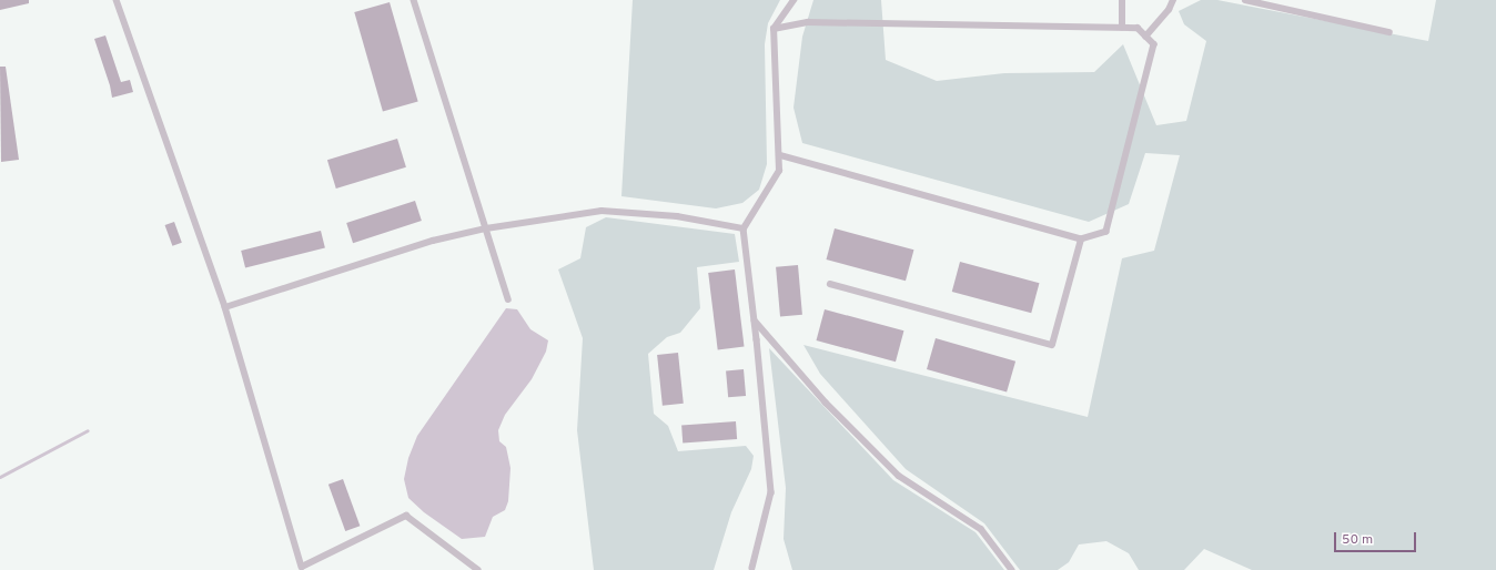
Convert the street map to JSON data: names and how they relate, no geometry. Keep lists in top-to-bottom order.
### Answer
{
  "scale_bar": "50 m"
}
